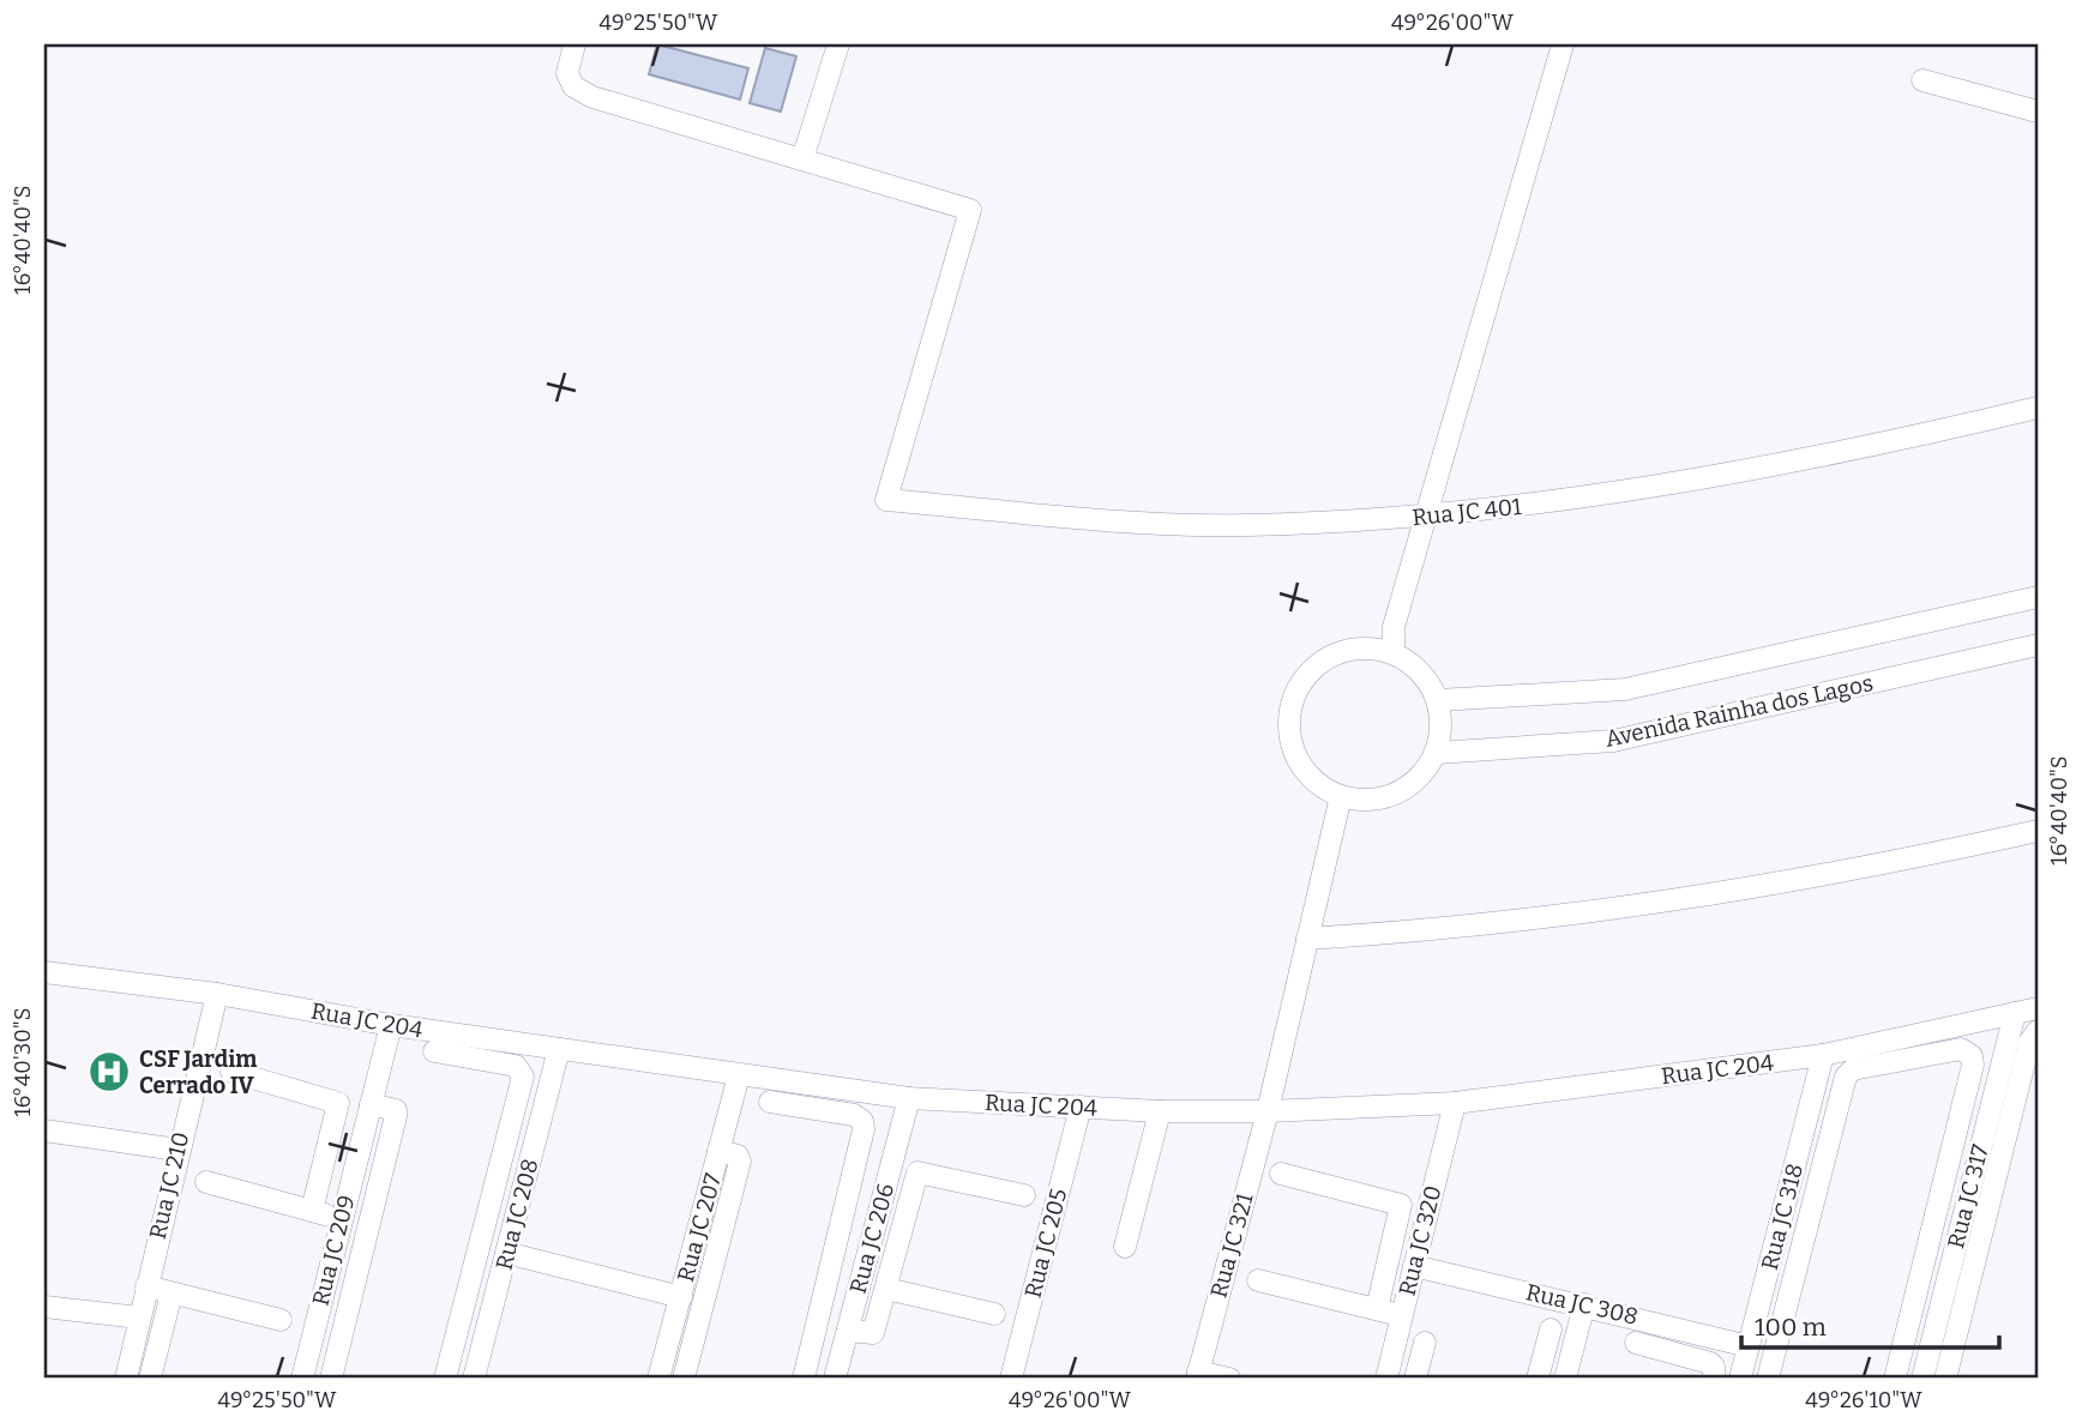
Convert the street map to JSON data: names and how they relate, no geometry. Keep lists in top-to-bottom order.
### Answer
{
  "streets": {
    "street": [
      "Rua JC 401",
      "Avenida Rainha dos Lagos",
      "Rua JC 204",
      "Rua JC 210",
      "Rua JC 317",
      "Rua JC 208",
      "Rua JC 318",
      "Rua JC 207",
      "Rua JC 206",
      "Rua JC 320",
      "Rua JC 205",
      "Rua JC 321",
      "Rua JC 209",
      "Rua JC 308"
    ]
  },
  "crossings": [
    ["Avenida Rainha dos Lagos", "Rua JC 321"],
    ["Rua JC 204", "Rua JC 210"],
    ["Rua JC 204", "Rua JC 317"],
    ["Rua JC 204", "Rua JC 208"],
    ["Rua JC 204", "Rua JC 318"],
    ["Rua JC 204", "Rua JC 207"],
    ["Rua JC 204", "Rua JC 206"],
    ["Rua JC 204", "Rua JC 320"],
    ["Rua JC 204", "Rua JC 205"],
    ["Rua JC 204", "Rua JC 321"],
    ["Rua JC 204", "Rua JC 209"],
    ["Rua JC 318", "Rua JC 308"],
    ["Rua JC 320", "Rua JC 308"]
  ],
  "places": {
    "hospital": ["CSF Jardim Cerrado IV"]
  },
  "scale_bar": "100 m",
  "coordinates": [
    "49°25'50\"W",
    "49°26'00\"W",
    "16°40'40\"S",
    "16°40'30\"S",
    "49°26'10\"W"
  ]
}
